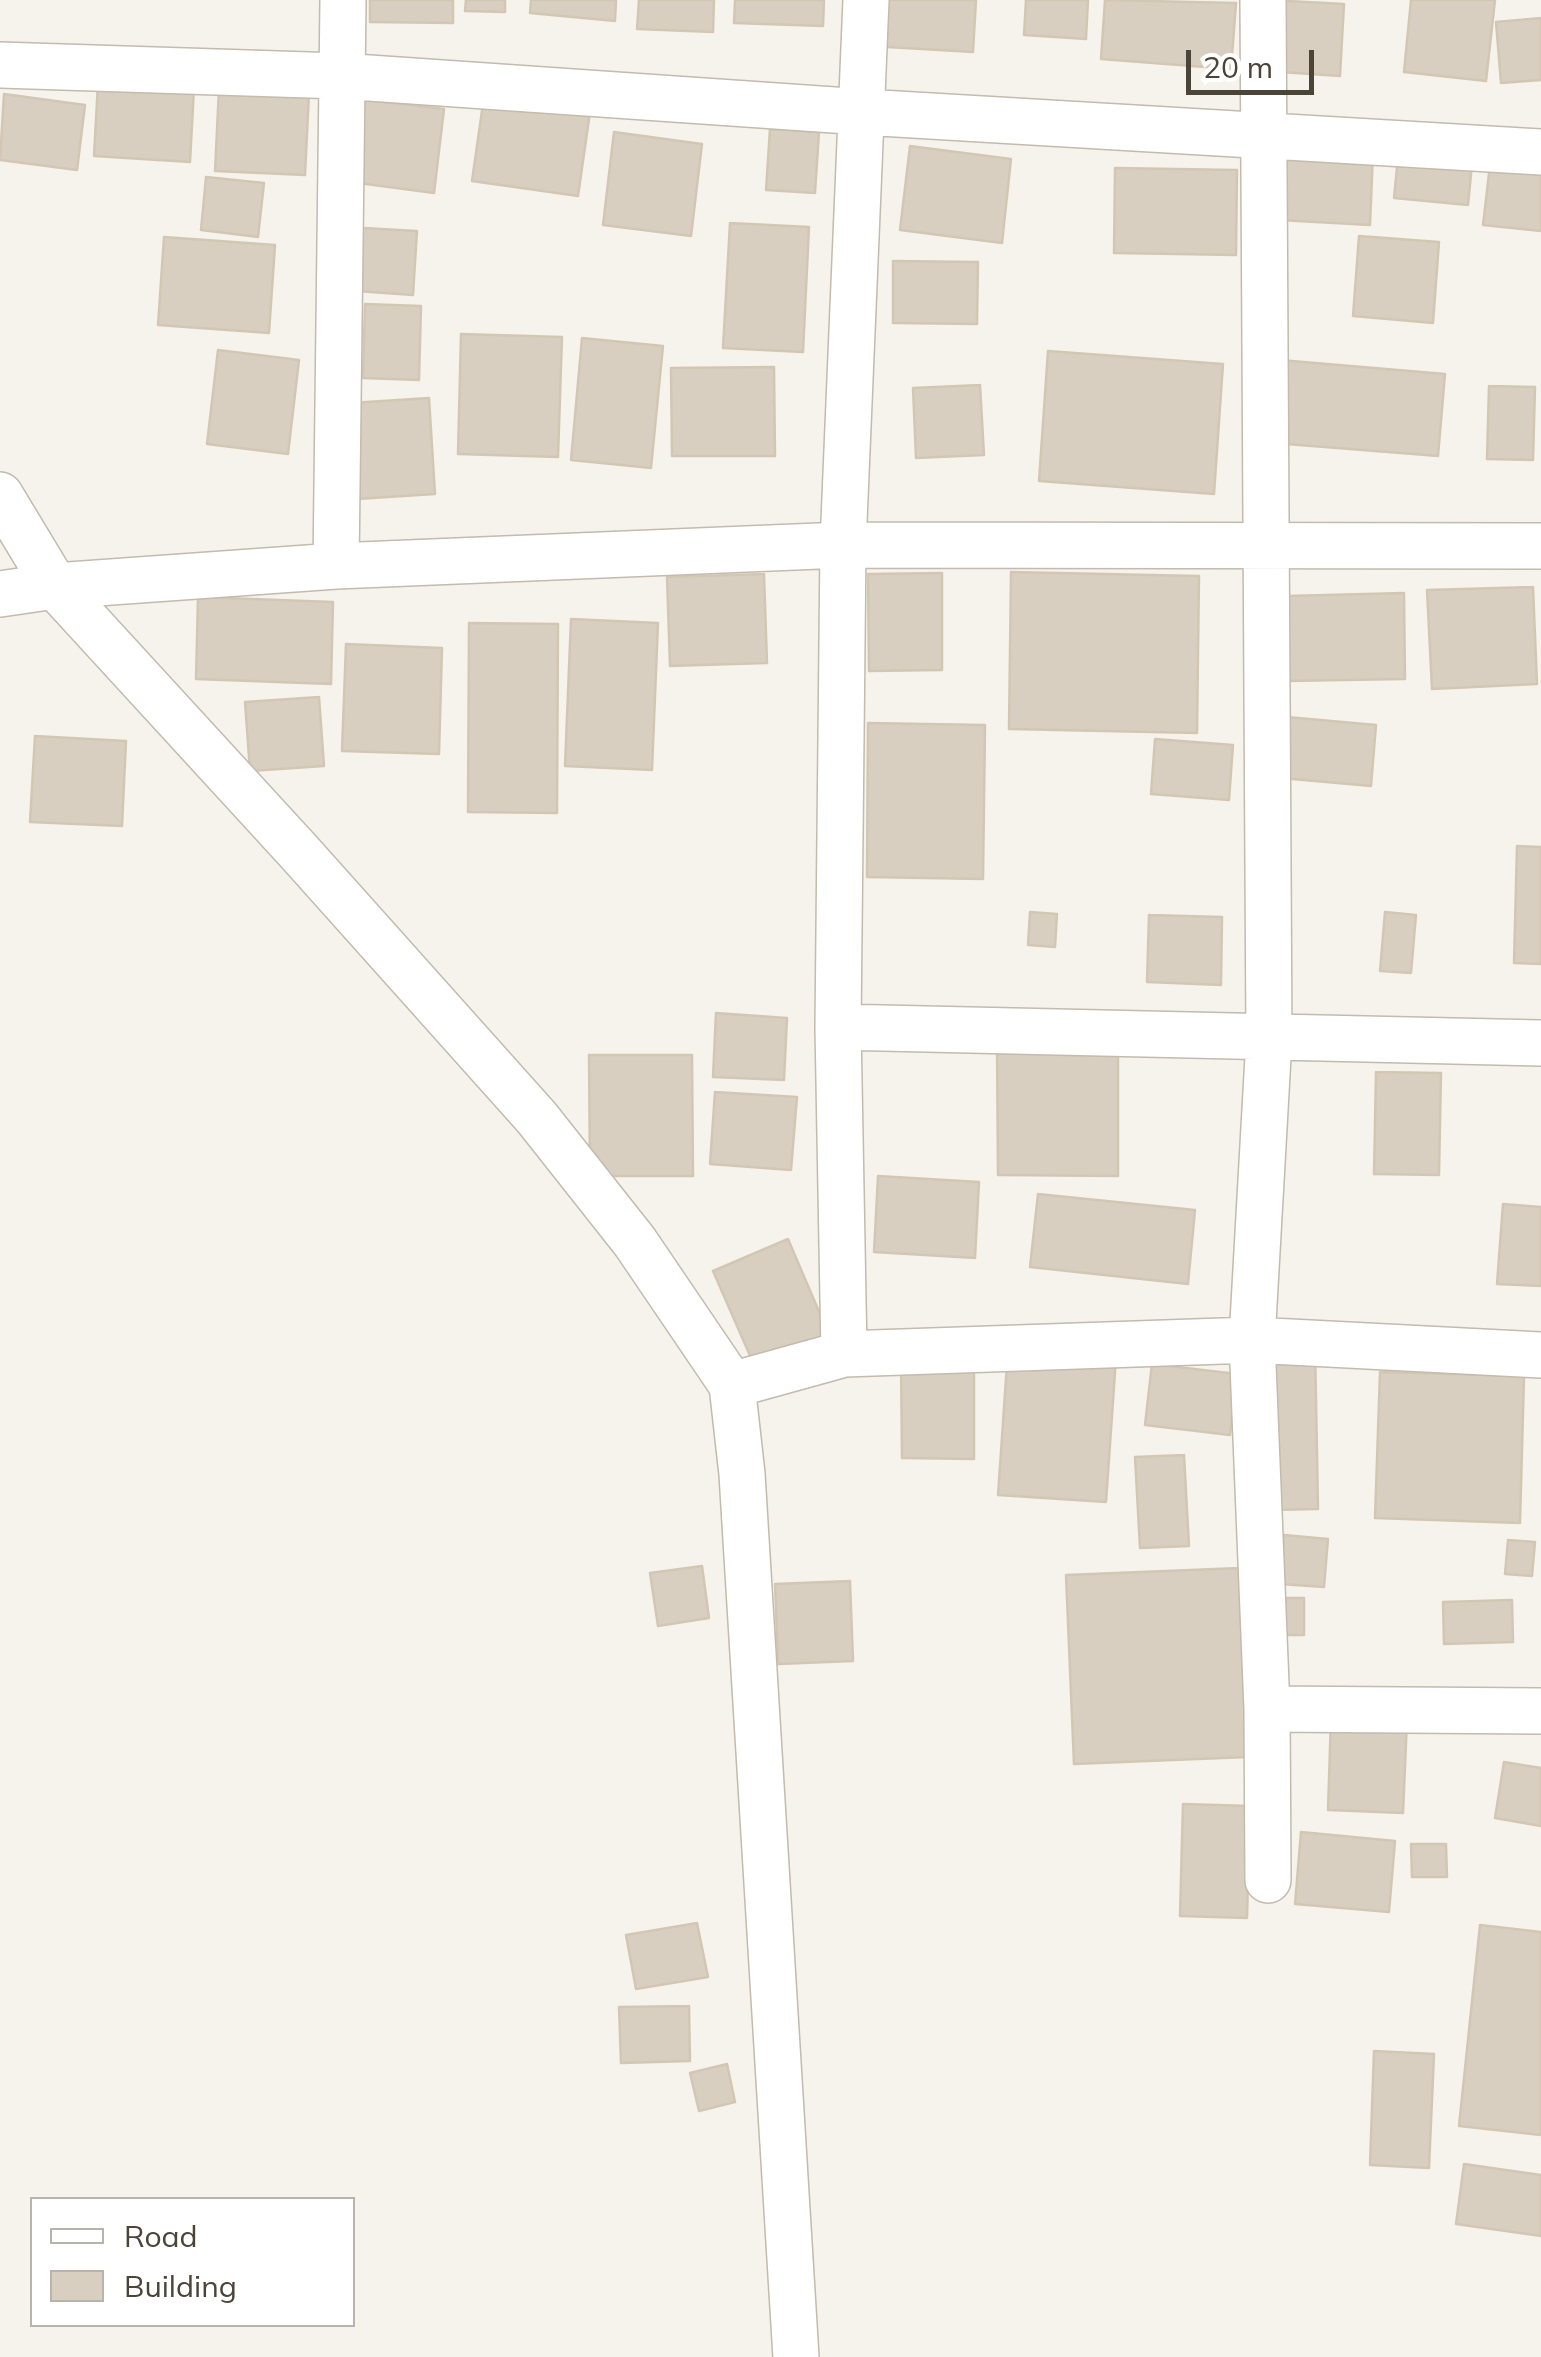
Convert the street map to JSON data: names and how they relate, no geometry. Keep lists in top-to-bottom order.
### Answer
{
  "legend": ["Road", "Building"],
  "scale_bar": "20 m"
}
